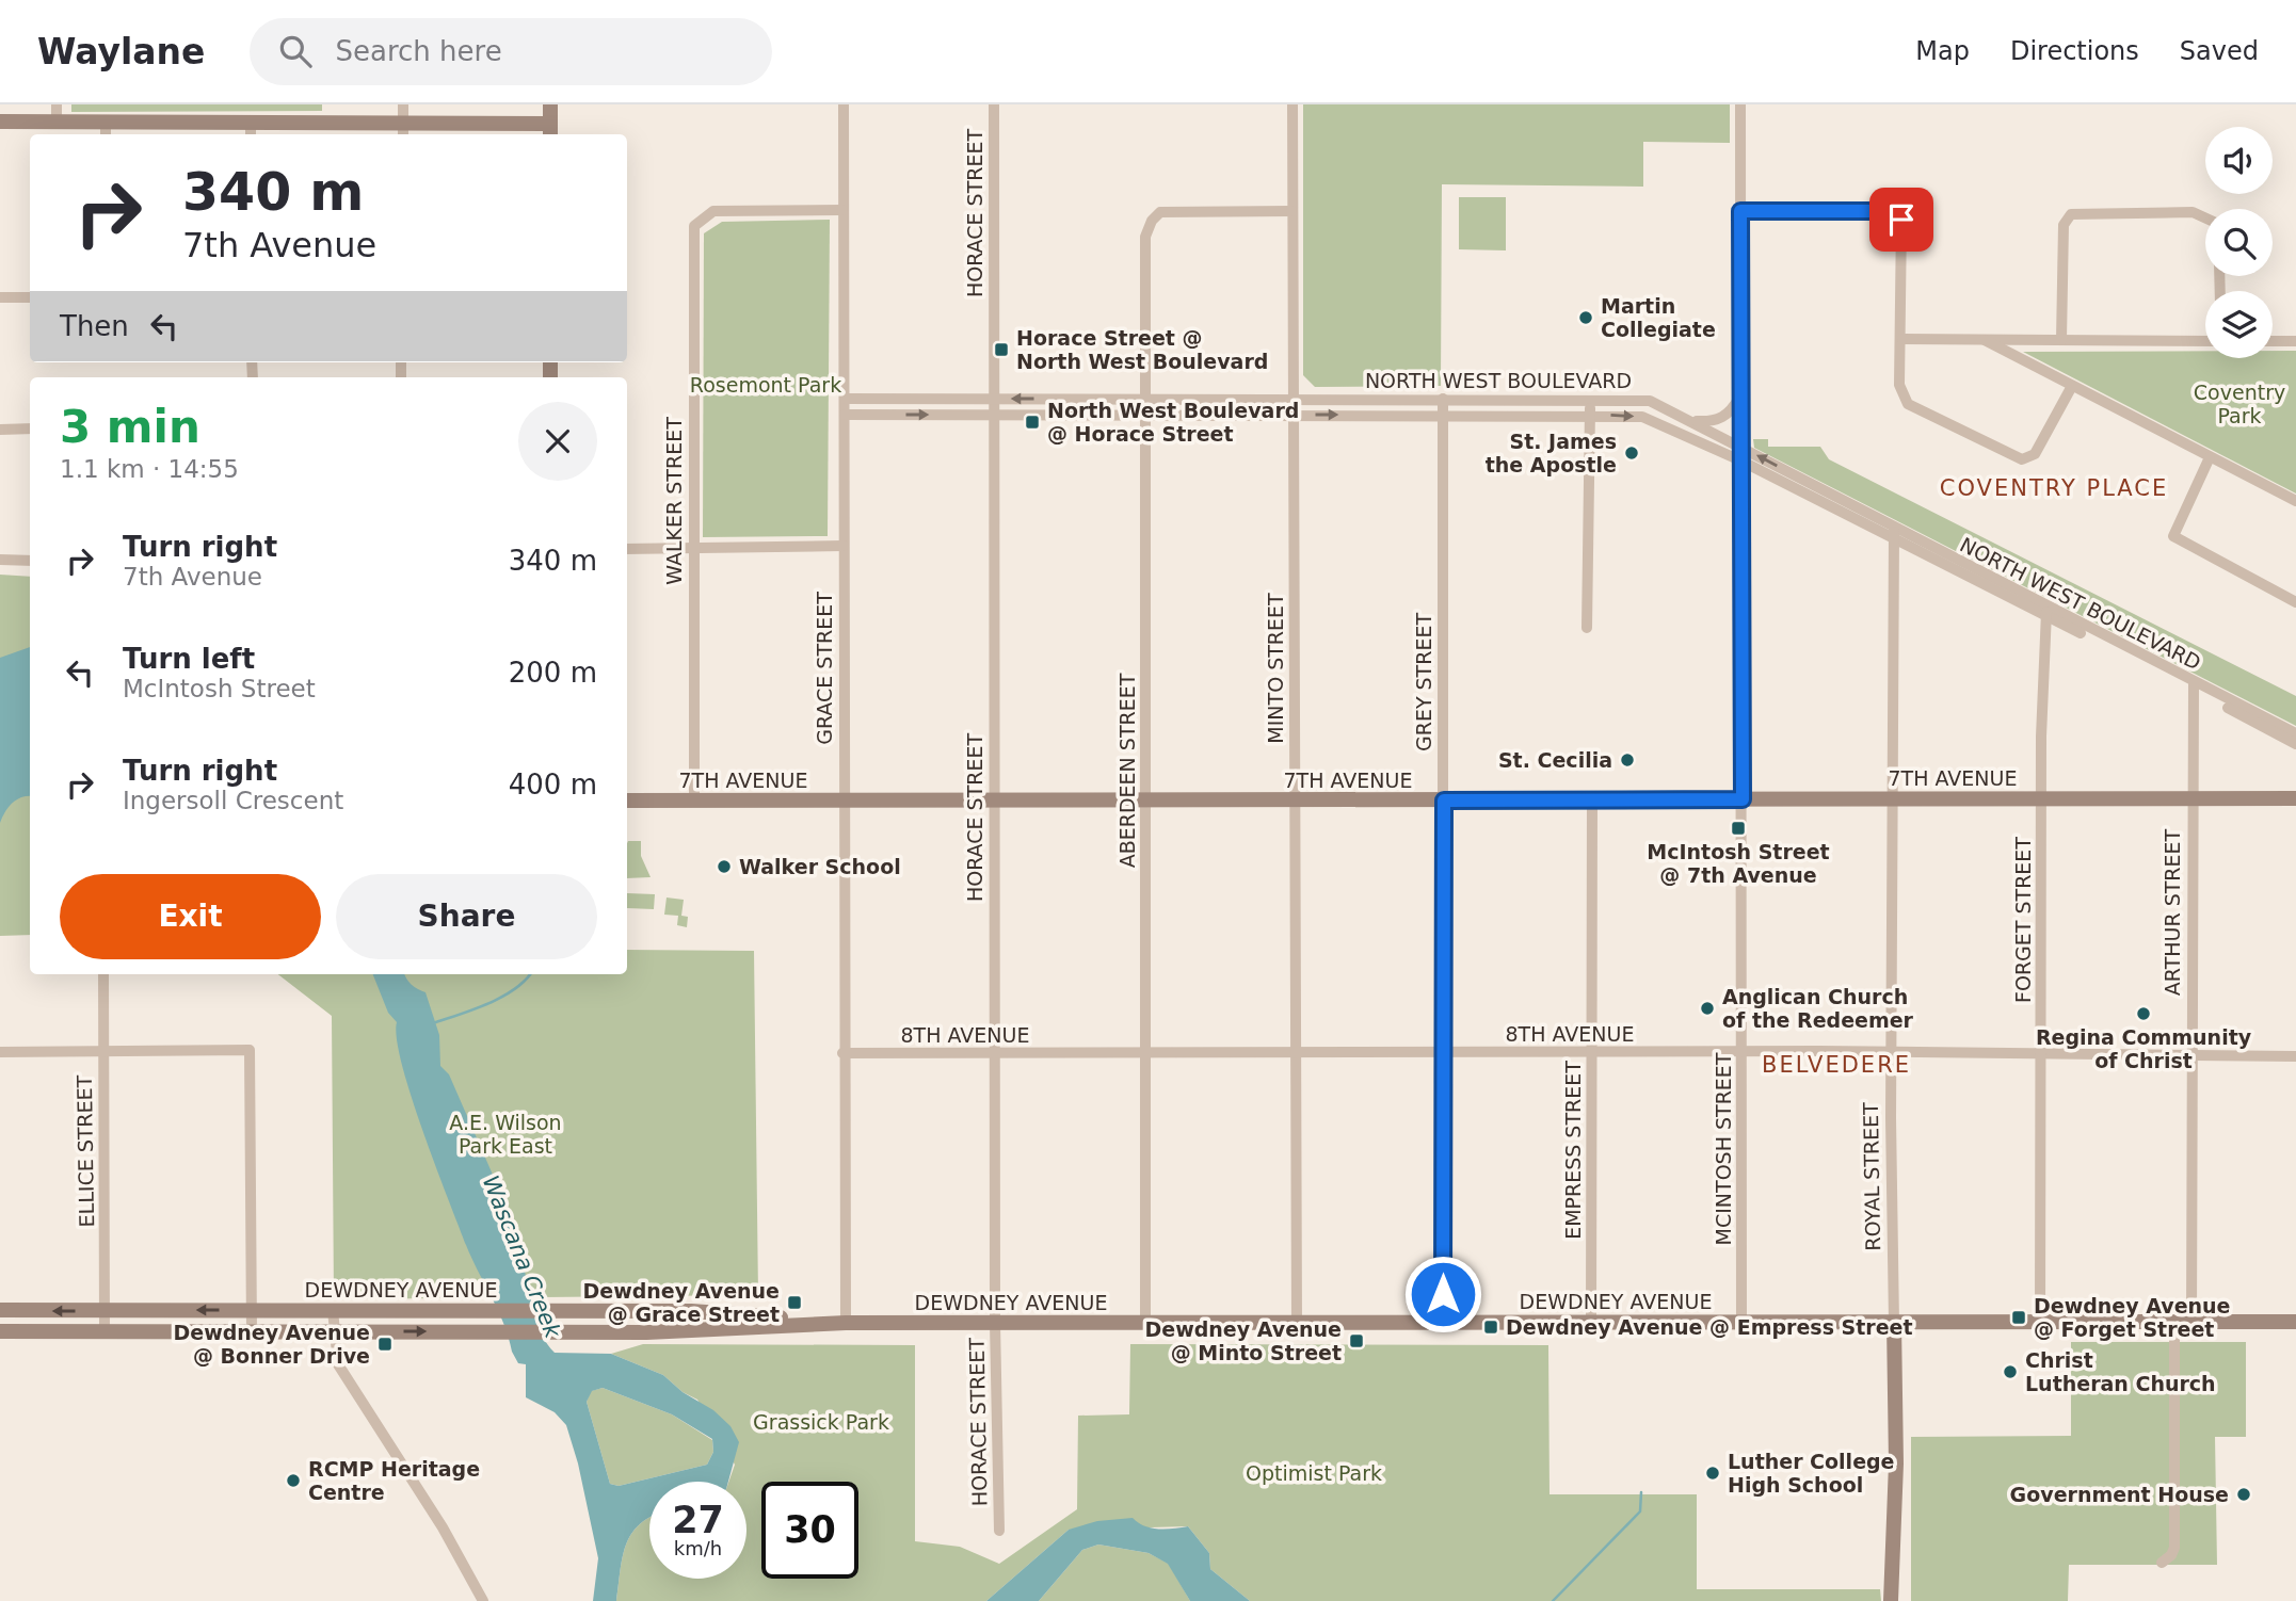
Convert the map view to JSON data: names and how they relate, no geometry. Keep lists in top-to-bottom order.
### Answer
{
  "streets": {
    "main road": ["7TH AVENUE", "ROYAL STREET", "DEWDNEY AVENUE"],
    "street": [
      "HORACE STREET",
      "NORTH WEST BOULEVARD",
      "WALKER STREET",
      "GRACE STREET",
      "MINTO STREET",
      "GREY STREET",
      "ABERDEEN STREET",
      "ARTHUR STREET",
      "FORGET STREET",
      "8TH AVENUE",
      "MCINTOSH STREET",
      "EMPRESS STREET",
      "ELLICE STREET"
    ]
  },
  "crossings": [
    ["HORACE STREET", "NORTH WEST BOULEVARD"],
    ["HORACE STREET", "7TH AVENUE"],
    ["HORACE STREET", "8TH AVENUE"],
    ["HORACE STREET", "DEWDNEY AVENUE"],
    ["NORTH WEST BOULEVARD", "GRACE STREET"],
    ["NORTH WEST BOULEVARD", "MINTO STREET"],
    ["NORTH WEST BOULEVARD", "GREY STREET"],
    ["NORTH WEST BOULEVARD", "ABERDEEN STREET"],
    ["NORTH WEST BOULEVARD", "ARTHUR STREET"],
    ["NORTH WEST BOULEVARD", "FORGET STREET"],
    ["NORTH WEST BOULEVARD", "MCINTOSH STREET"],
    ["NORTH WEST BOULEVARD", "ROYAL STREET"],
    ["WALKER STREET", "GRACE STREET"],
    ["WALKER STREET", "7TH AVENUE"],
    ["GRACE STREET", "7TH AVENUE"],
    ["GRACE STREET", "8TH AVENUE"],
    ["GRACE STREET", "DEWDNEY AVENUE"],
    ["MINTO STREET", "ABERDEEN STREET"],
    ["MINTO STREET", "7TH AVENUE"],
    ["MINTO STREET", "8TH AVENUE"],
    ["MINTO STREET", "DEWDNEY AVENUE"],
    ["GREY STREET", "7TH AVENUE"],
    ["GREY STREET", "8TH AVENUE"],
    ["GREY STREET", "DEWDNEY AVENUE"],
    ["ABERDEEN STREET", "7TH AVENUE"],
    ["ABERDEEN STREET", "8TH AVENUE"],
    ["ABERDEEN STREET", "DEWDNEY AVENUE"],
    ["7TH AVENUE", "ARTHUR STREET"],
    ["7TH AVENUE", "FORGET STREET"],
    ["7TH AVENUE", "MCINTOSH STREET"],
    ["7TH AVENUE", "EMPRESS STREET"],
    ["7TH AVENUE", "ROYAL STREET"],
    ["ARTHUR STREET", "8TH AVENUE"],
    ["ARTHUR STREET", "DEWDNEY AVENUE"],
    ["FORGET STREET", "8TH AVENUE"],
    ["FORGET STREET", "DEWDNEY AVENUE"],
    ["8TH AVENUE", "MCINTOSH STREET"],
    ["8TH AVENUE", "EMPRESS STREET"],
    ["8TH AVENUE", "ROYAL STREET"],
    ["MCINTOSH STREET", "DEWDNEY AVENUE"],
    ["EMPRESS STREET", "DEWDNEY AVENUE"],
    ["ELLICE STREET", "DEWDNEY AVENUE"],
    ["ROYAL STREET", "DEWDNEY AVENUE"]
  ],
  "districts": ["COVENTRY PLACE", "BELVEDERE"],
  "water": ["Wascana Creek"],
  "parks": [
    "Rosemont Park",
    "Coventry Park",
    "A.E. Wilson Park East",
    "Grassick Park",
    "Optimist Park"
  ],
  "places": {
    "other": [
      "Martin Collegiate",
      "St. James the Apostle",
      "St. Cecilia",
      "Walker School",
      "Anglican Church of the Redeemer",
      "Regina Community of Christ",
      "Christ Lutheran Church",
      "Luther College High School",
      "RCMP Heritage Centre",
      "Government House"
    ],
    "transit": [
      "Horace Street @ North West Boulevard",
      "North West Boulevard @ Horace Street",
      "McIntosh Street @ 7th Avenue",
      "Dewdney Avenue @ Grace Street",
      "Dewdney Avenue @ Forget Street",
      "Dewdney Avenue @ Empress Street",
      "Dewdney Avenue @ Minto Street",
      "Dewdney Avenue @ Bonner Drive"
    ]
  },
  "page": {
    "header": "Waylane",
    "search": "Search here",
    "nav": ["Map", "Directions", "Saved"],
    "turn": ["340 m", "7th Avenue"],
    "then": "Then",
    "heading": ["3 min", "1.1 km · 14:55"],
    "list": [
      {
        "name": "Turn right",
        "note": "7th Avenue",
        "value": "340 m"
      },
      {
        "name": "Turn left",
        "note": "McIntosh Street",
        "value": "200 m"
      },
      {
        "name": "Turn right",
        "note": "Ingersoll Crescent",
        "value": "400 m"
      }
    ],
    "buttons": ["Exit", "Share"],
    "speed": "27 km/h",
    "limit": "30"
  }
}
